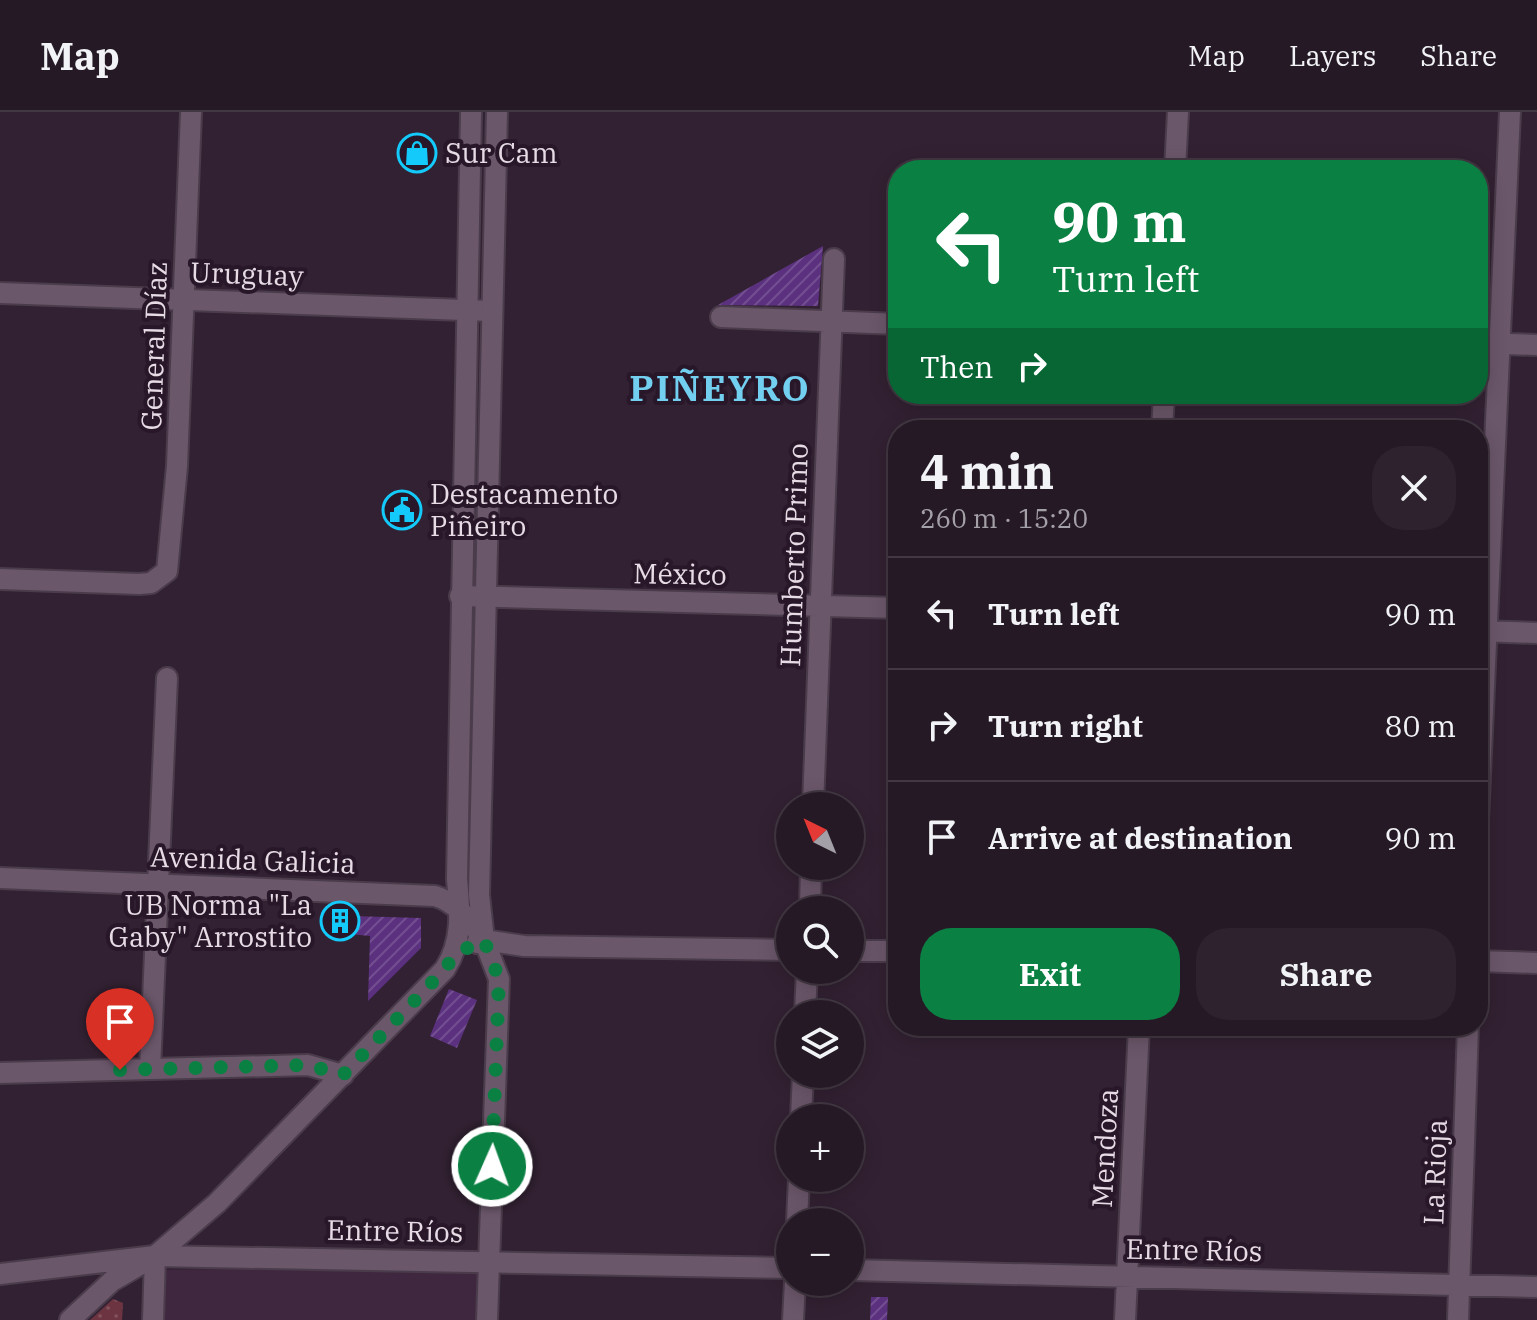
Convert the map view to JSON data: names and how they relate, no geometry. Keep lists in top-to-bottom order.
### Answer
{
  "streets": {
    "street": [
      "Uruguay",
      "General Díaz",
      "Humberto Primo",
      "México",
      "Avenida Galicia",
      "Mendoza",
      "La Rioja",
      "Entre Ríos"
    ]
  },
  "crossings": [
    ["Uruguay", "General Díaz"],
    ["Humberto Primo", "México"],
    ["Mendoza", "Entre Ríos"],
    ["La Rioja", "Entre Ríos"]
  ],
  "districts": ["PIÑEYRO"],
  "places": {
    "shop": ["Sur Cam"],
    "public building": ["Destacamento Piñeiro"],
    "building": ["UB Norma \"La Gaby\" Arrostito"]
  },
  "north": "top left",
  "page": {
    "header": "Map",
    "nav": ["Map", "Layers", "Share"],
    "turn": ["90 m", "Turn left"],
    "then": "Then",
    "heading": ["4 min", "260 m · 15:20"],
    "list": [
      {
        "name": "Turn left",
        "value": "90 m"
      },
      {
        "name": "Turn right",
        "value": "80 m"
      },
      {
        "name": "Arrive at destination",
        "value": "90 m"
      }
    ],
    "map_buttons": ["+", "−"],
    "buttons": ["Exit", "Share"]
  }
}
